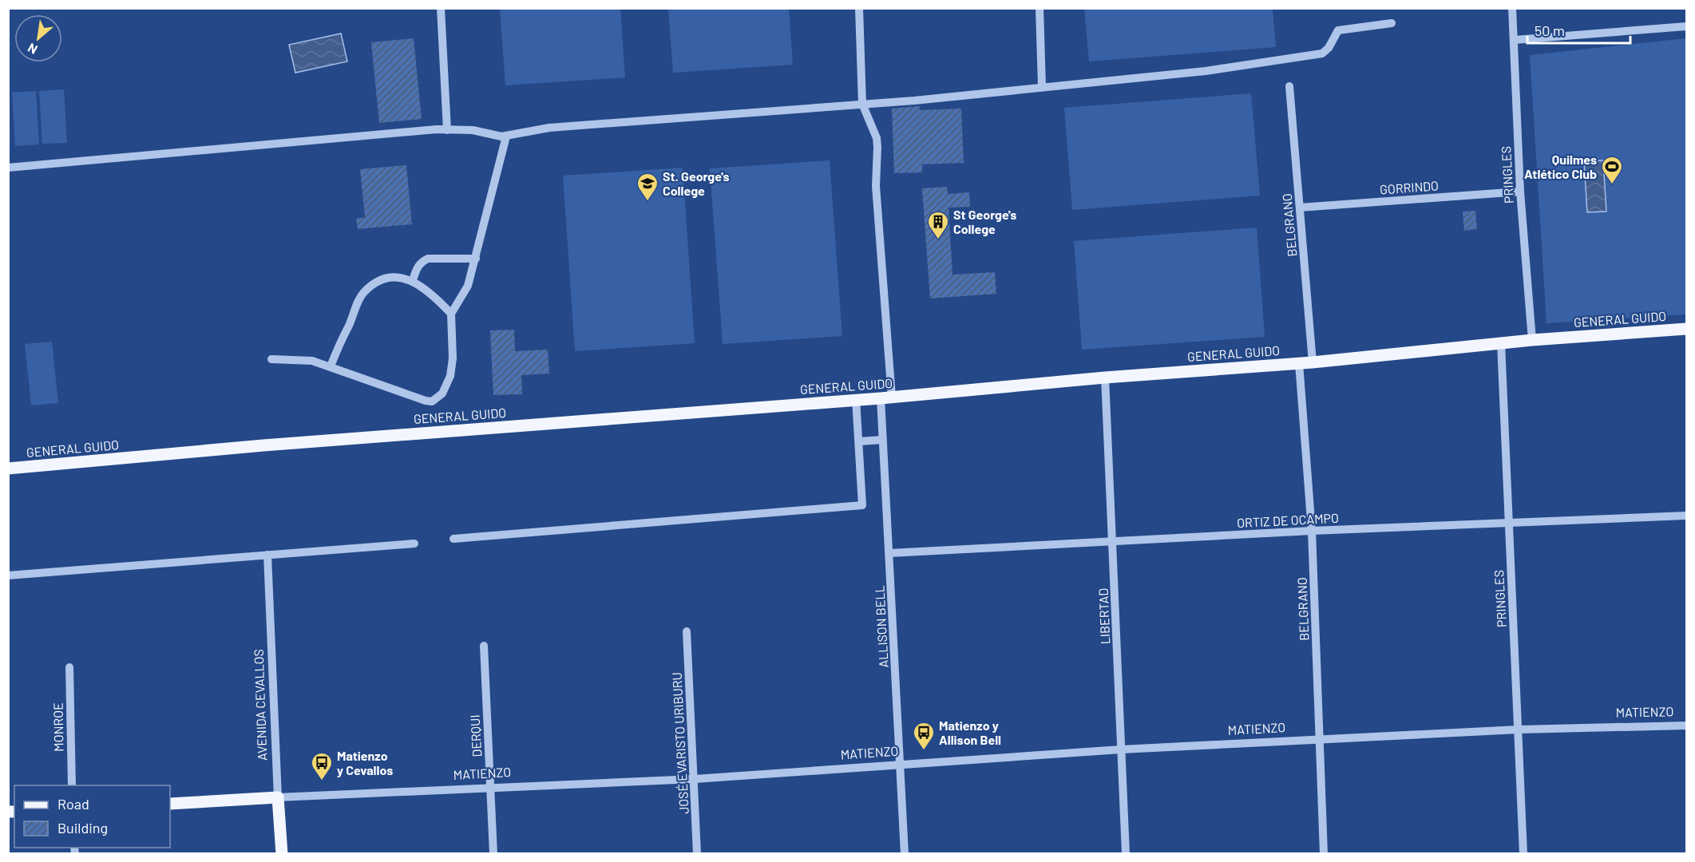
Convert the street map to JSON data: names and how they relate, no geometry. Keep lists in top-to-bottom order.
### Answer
{
  "streets": {
    "main road": ["GENERAL GUIDO", "AVENIDA CEVALLOS", "MATIENZO"],
    "street": [
      "PRINGLES",
      "GORRINDO",
      "BELGRANO",
      "ORTIZ DE OCAMPO",
      "LIBERTAD",
      "ALLISON BELL",
      "MONROE",
      "DERQUI",
      "JOSÉ EVARISTO URIBURU"
    ]
  },
  "crossings": [
    ["PRINGLES", "GORRINDO"],
    ["PRINGLES", "GENERAL GUIDO"],
    ["PRINGLES", "ORTIZ DE OCAMPO"],
    ["PRINGLES", "MATIENZO"],
    ["GORRINDO", "BELGRANO"],
    ["BELGRANO", "GENERAL GUIDO"],
    ["BELGRANO", "ORTIZ DE OCAMPO"],
    ["BELGRANO", "MATIENZO"],
    ["GENERAL GUIDO", "LIBERTAD"],
    ["GENERAL GUIDO", "ALLISON BELL"],
    ["ORTIZ DE OCAMPO", "LIBERTAD"],
    ["ORTIZ DE OCAMPO", "ALLISON BELL"],
    ["LIBERTAD", "MATIENZO"],
    ["ALLISON BELL", "MATIENZO"],
    ["AVENIDA CEVALLOS", "MATIENZO"],
    ["MATIENZO", "DERQUI"],
    ["MATIENZO", "JOSÉ EVARISTO URIBURU"]
  ],
  "places": {
    "sports": ["Quilmes Atlético Club"],
    "school or university": ["St. George's College"],
    "building": ["St George's College"],
    "bus stop": ["Matienzo y Allison Bell", "Matienzo y Cevallos"]
  },
  "legend": ["Road", "Building"],
  "scale_bar": "50 m",
  "north": "bottom left"
}
